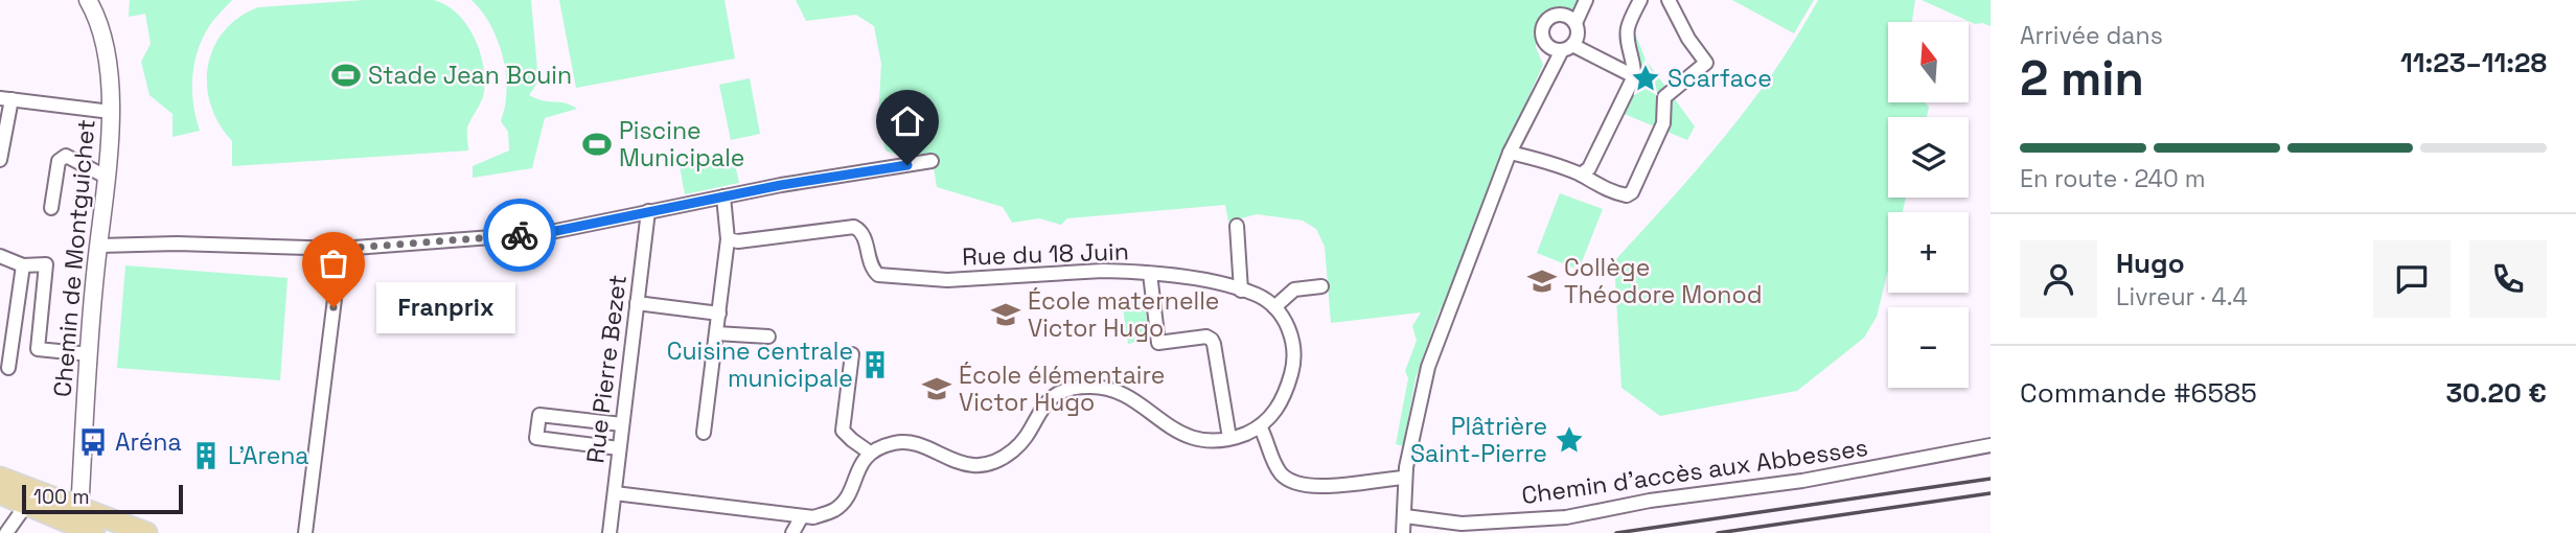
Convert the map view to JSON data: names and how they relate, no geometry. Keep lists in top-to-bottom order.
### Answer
{
  "streets": {
    "street": [
      "Rue du 18 Juin",
      "Chemin de Montguichet",
      "Rue Pierre Bezet",
      "Chemin d'accès aux Abbesses"
    ]
  },
  "places": {
    "sports": ["Stade Jean Bouin", "Piscine Municipale"],
    "place": ["Scarface", "Plâtrière Saint-Pierre"],
    "school or university": ["Collège Théodore Monod", "École maternelle Victor Hugo", "École élémentaire Victor Hugo"],
    "other": ["Franprix"],
    "building": ["Cuisine centrale municipale", "L'Arena"],
    "bus stop": ["Aréna"]
  },
  "scale_bar": "100 m",
  "north": "top",
  "page": {
    "heading": ["2 min", "Arrivée dans", "11:23–11:28"],
    "panel": [
      "Hugo",
      "Livreur · 4.4",
      "Commande #6585",
      "30.20 €"
    ],
    "map_buttons": ["+", "−"],
    "bar": "En route · 240 m",
    "bubble": "Franprix",
    "scale": "100 m"
  }
}
